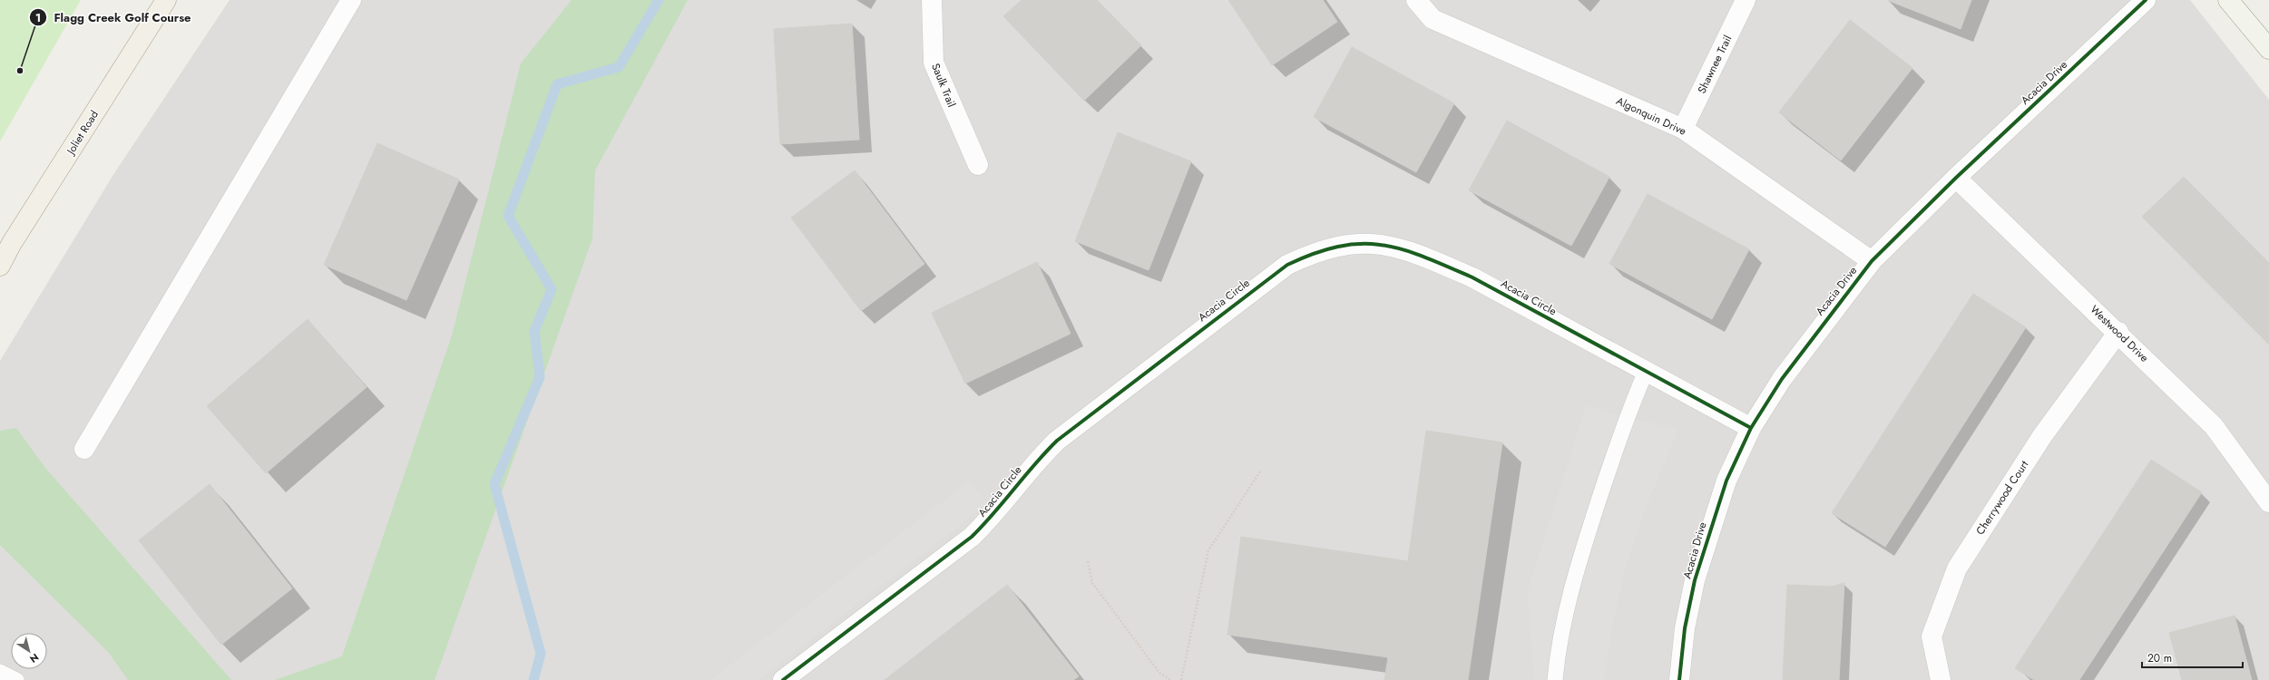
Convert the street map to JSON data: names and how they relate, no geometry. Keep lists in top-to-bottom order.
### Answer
{
  "streets": {
    "main road": ["Joliet Road"],
    "street": [
      "Shawnee Trail",
      "Acacia Drive",
      "Saulk Trail",
      "Algonquin Drive",
      "Acacia Circle",
      "Westwood Drive",
      "Cherrywood Court"
    ]
  },
  "crossings": [
    ["Shawnee Trail", "Algonquin Drive"],
    ["Acacia Drive", "Algonquin Drive"],
    ["Acacia Drive", "Acacia Circle"],
    ["Acacia Drive", "Westwood Drive"],
    ["Westwood Drive", "Cherrywood Court"]
  ],
  "places": ["Flagg Creek Golf Course"],
  "scale_bar": "20 m",
  "north": "bottom right"
}
